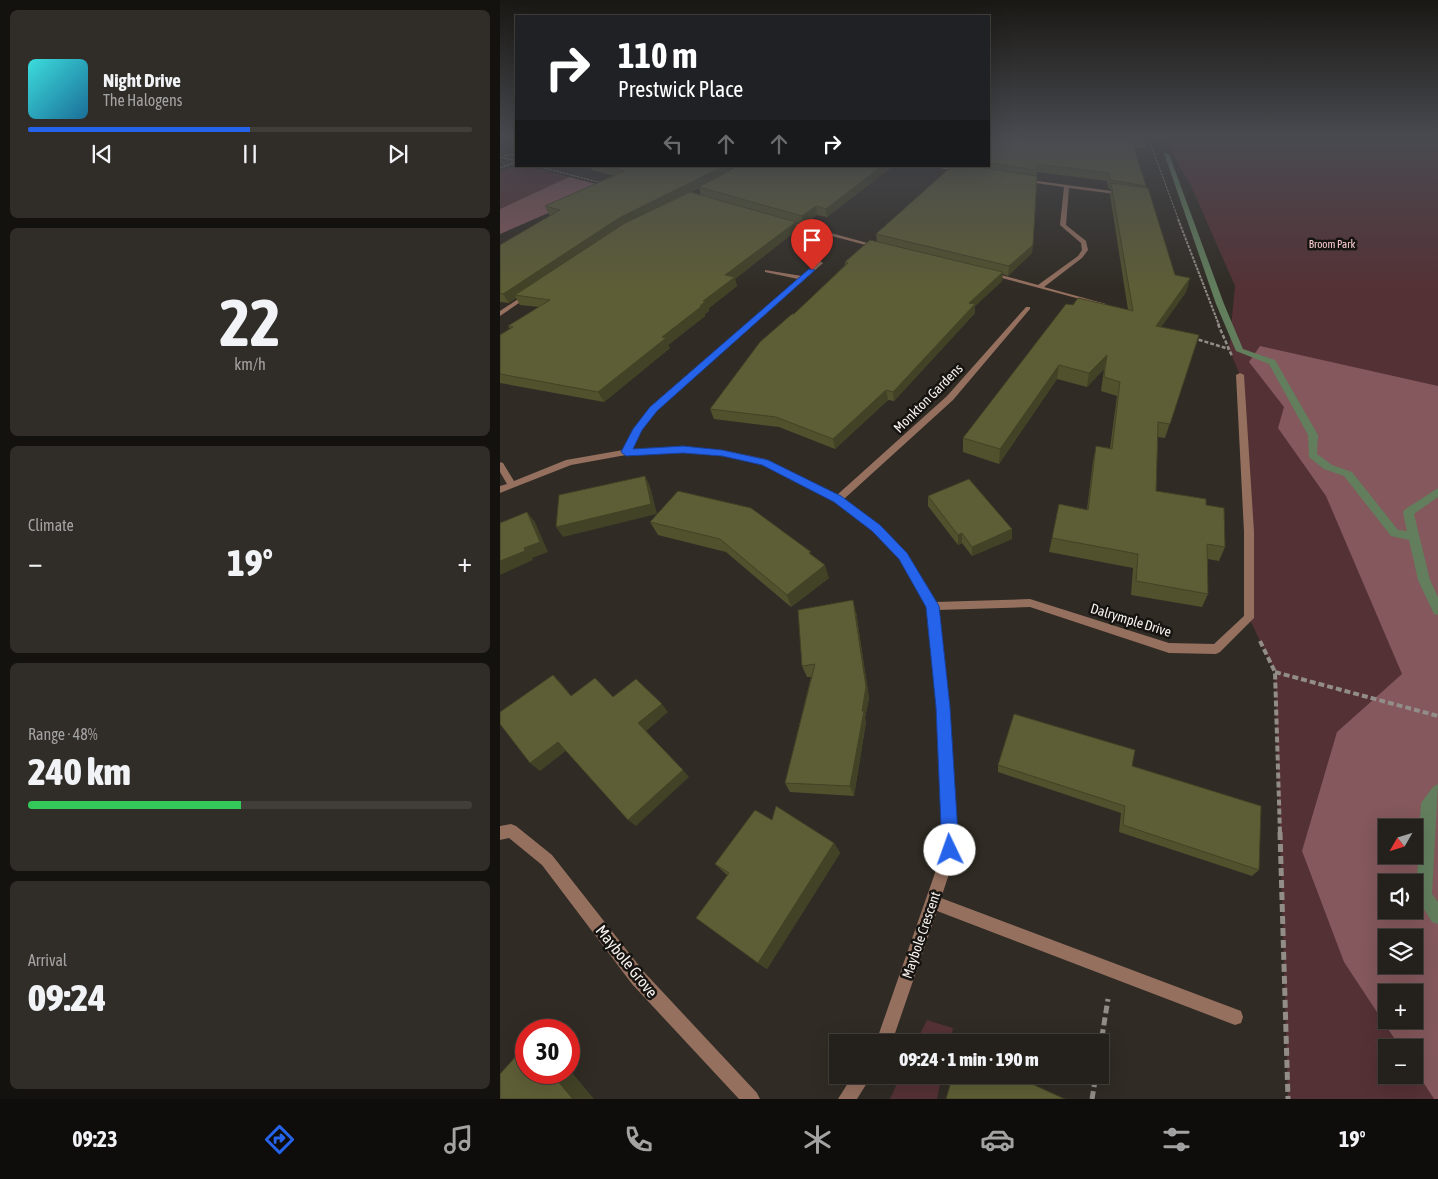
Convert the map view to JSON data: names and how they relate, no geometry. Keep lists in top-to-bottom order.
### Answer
{
  "streets": {
    "street": [
      "Monkton Gardens",
      "Dalrymple Drive",
      "Maybole Crescent",
      "Maybole Grove"
    ]
  },
  "crossings": [
    ["Monkton Gardens", "Maybole Crescent"],
    ["Dalrymple Drive", "Maybole Crescent"]
  ],
  "parks": ["Broom Park"],
  "north": "bottom left",
  "page": {
    "turn": ["110 m", "Prestwick Place"],
    "song": ["Night Drive", "The Halogens"],
    "tile": [
      ["22", "km/h"],
      "Climate",
      ["Range · 48%", "240 km"],
      ["Arrival", "09:24"]
    ],
    "heat": ["−", "19°", "+"],
    "map_buttons": ["+", "−"],
    "limit": "30",
    "trip": "09:24 · 1 min · 190 m",
    "tabs": ["09:23", "19°"]
  }
}
